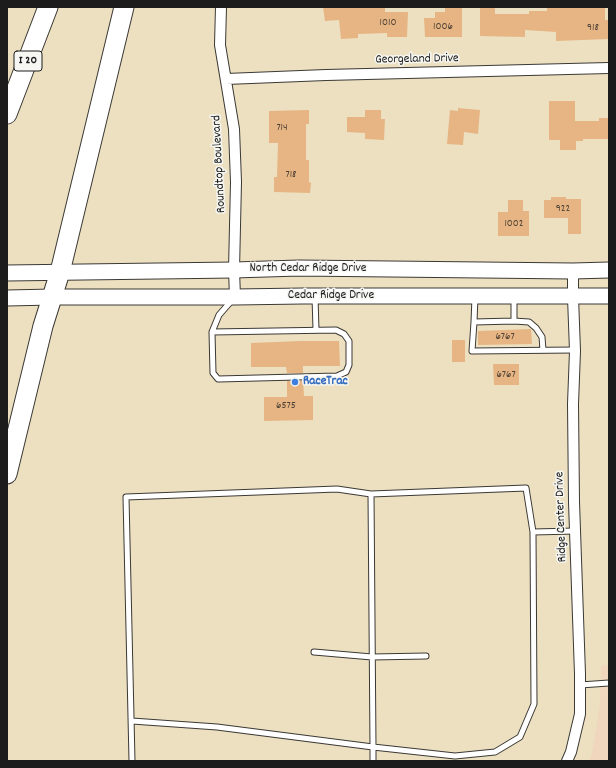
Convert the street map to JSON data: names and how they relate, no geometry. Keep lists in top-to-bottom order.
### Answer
{
  "streets": {
    "highway": ["I 20"],
    "main road": ["North Cedar Ridge Drive", "Cedar Ridge Drive"],
    "street": ["Georgeland Drive", "Roundtop Boulevard", "Ridge Center Drive"]
  },
  "crossings": [
    ["Georgeland Drive", "Roundtop Boulevard"],
    ["Roundtop Boulevard", "North Cedar Ridge Drive"],
    ["Roundtop Boulevard", "Cedar Ridge Drive"],
    ["North Cedar Ridge Drive", "Ridge Center Drive"],
    ["Cedar Ridge Drive", "Ridge Center Drive"]
  ],
  "places": ["RaceTrac"],
  "house_numbers": [
    "1010",
    "1006",
    "918",
    "714",
    "718",
    "922",
    "1002",
    "6767",
    "6767",
    "6575"
  ]
}
